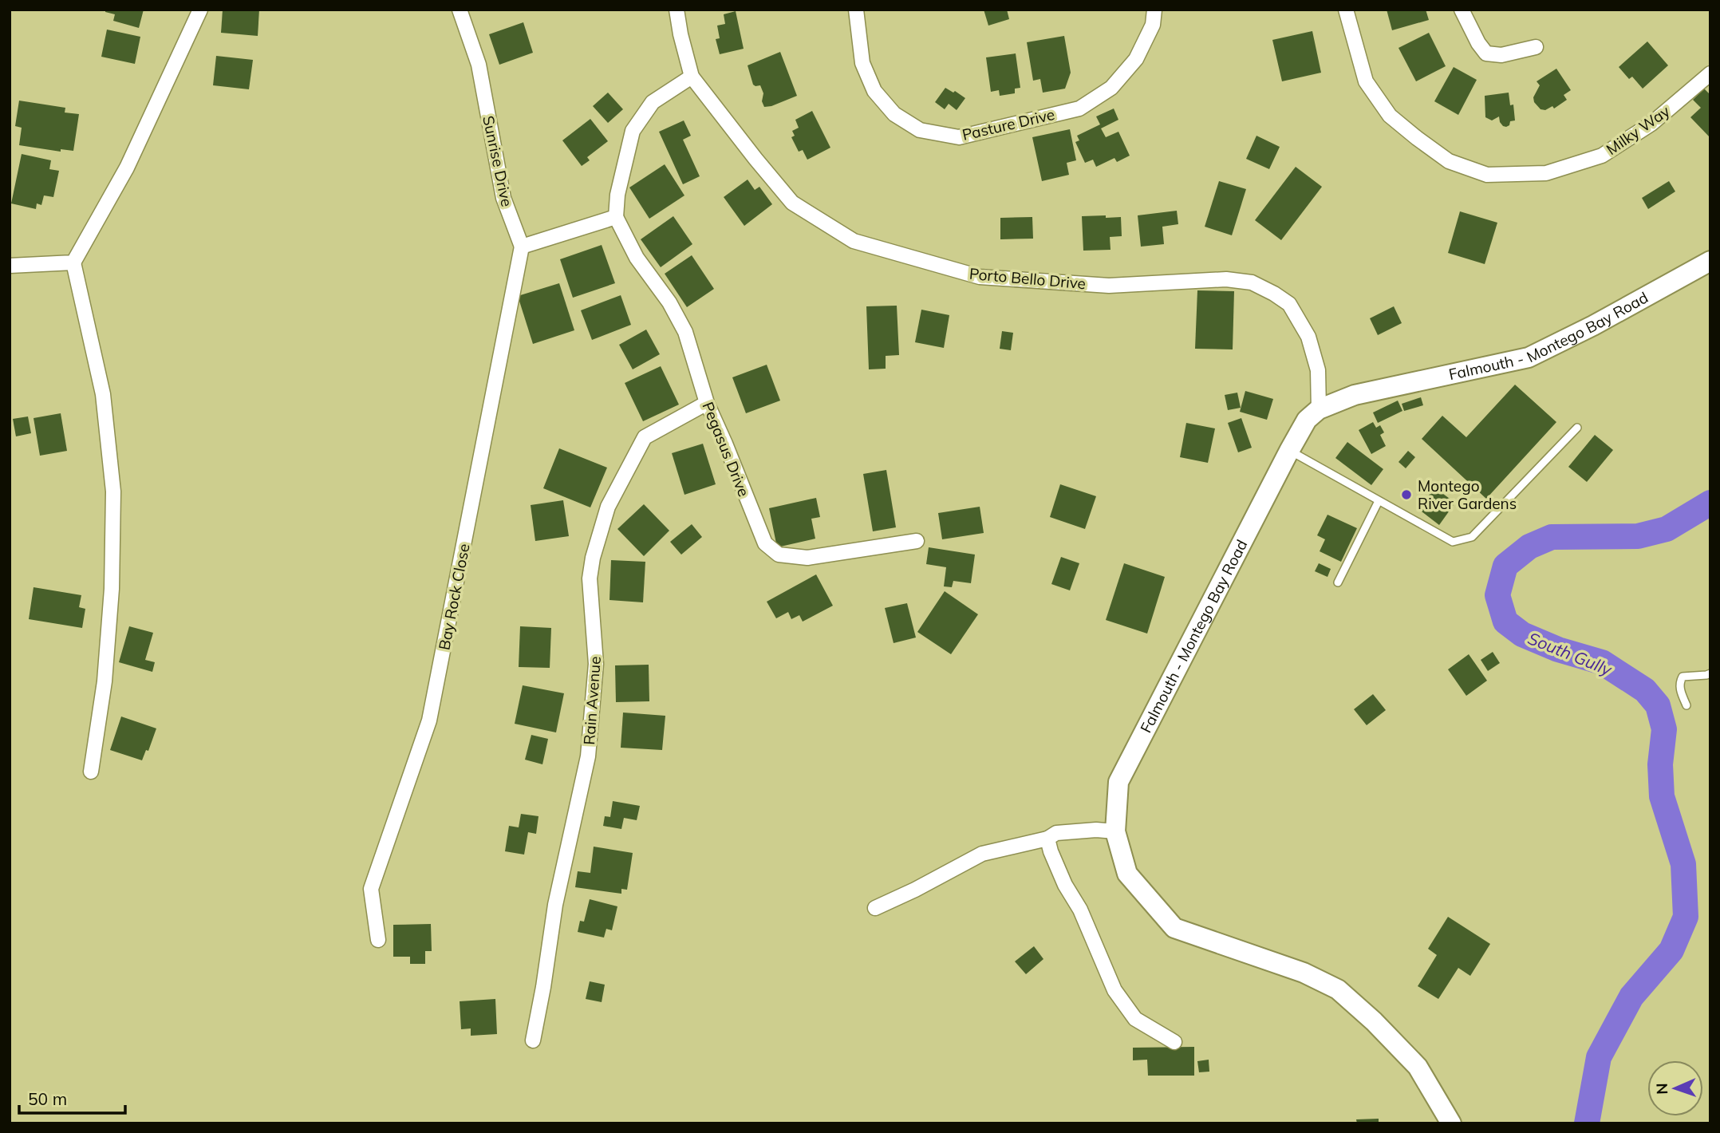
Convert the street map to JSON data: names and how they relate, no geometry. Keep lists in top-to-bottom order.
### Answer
{
  "streets": {
    "main road": ["Falmouth - Montego Bay Road"],
    "street": [
      "Pasture Drive",
      "Milky Way",
      "Sunrise Drive",
      "Porto Bello Drive",
      "Pegasus Drive",
      "Bay Rock Close",
      "Rain Avenue"
    ]
  },
  "crossings": [
    ["Sunrise Drive", "Bay Rock Close"],
    ["Porto Bello Drive", "Falmouth - Montego Bay Road"],
    ["Pegasus Drive", "Rain Avenue"]
  ],
  "water": ["South Gully"],
  "places": ["Montego River Gardens"],
  "scale_bar": "50 m",
  "north": "left"
}
